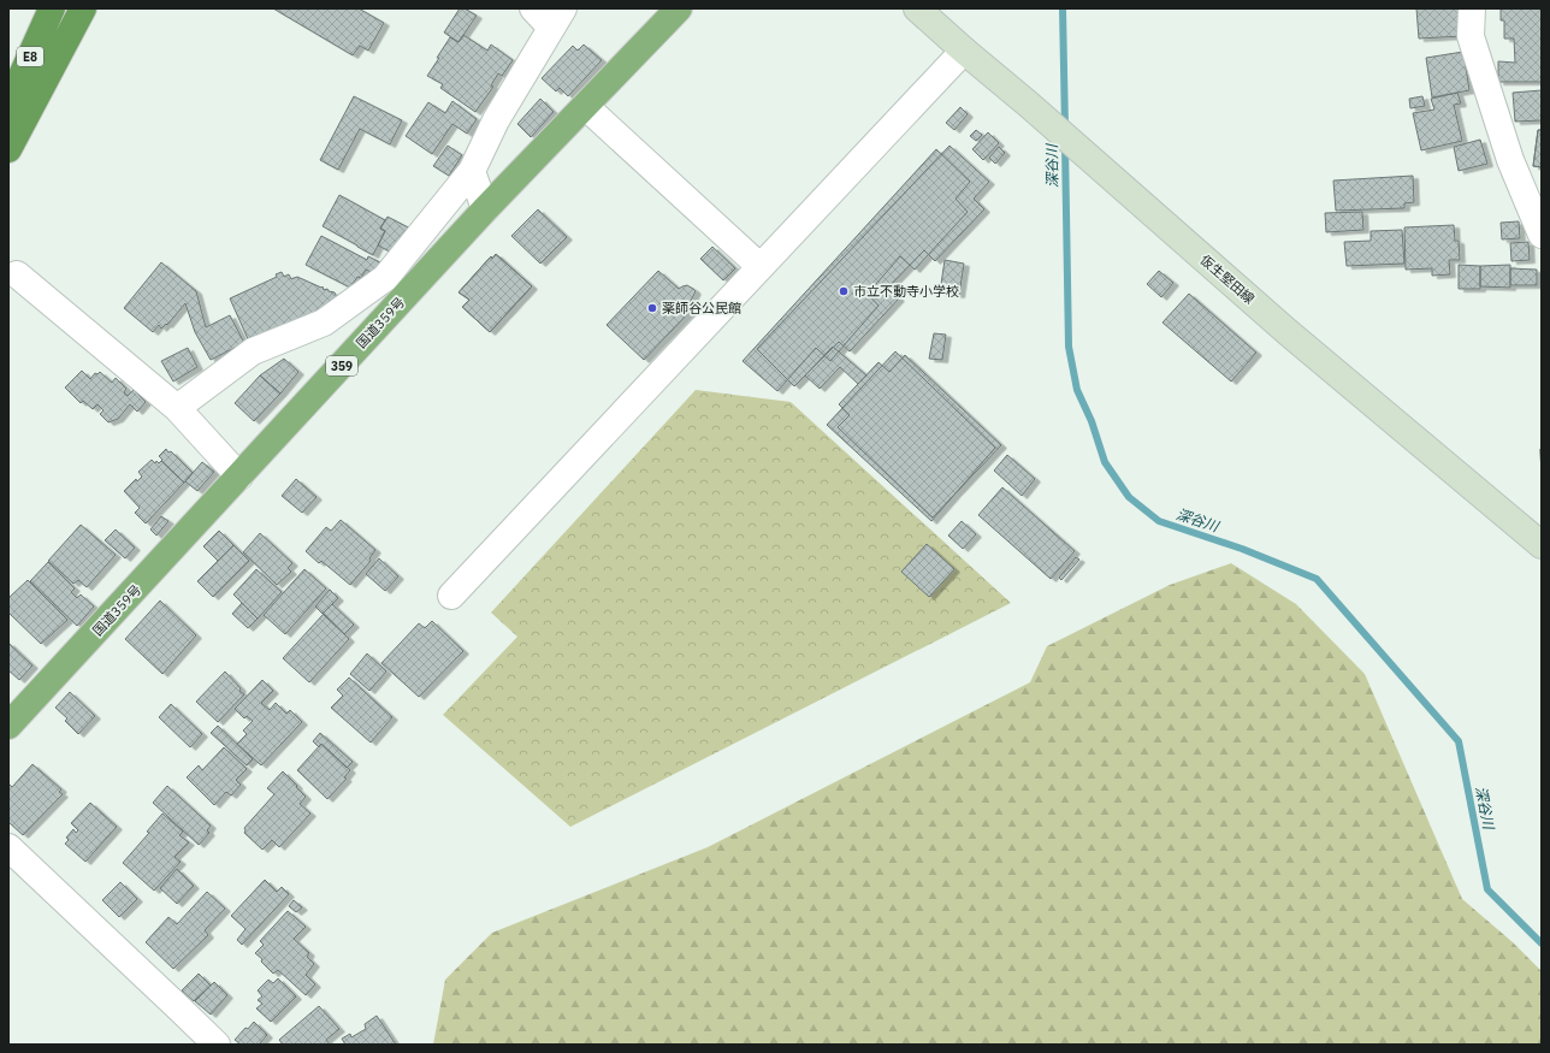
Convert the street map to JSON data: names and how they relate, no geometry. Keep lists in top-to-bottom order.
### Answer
{
  "streets": {
    "highway": ["E8", "国道359号", "359"],
    "main road": ["仮生堅田線"]
  },
  "water": ["深谷川"],
  "places": ["市立不動寺小学校", "薬師谷公民館"]
}
